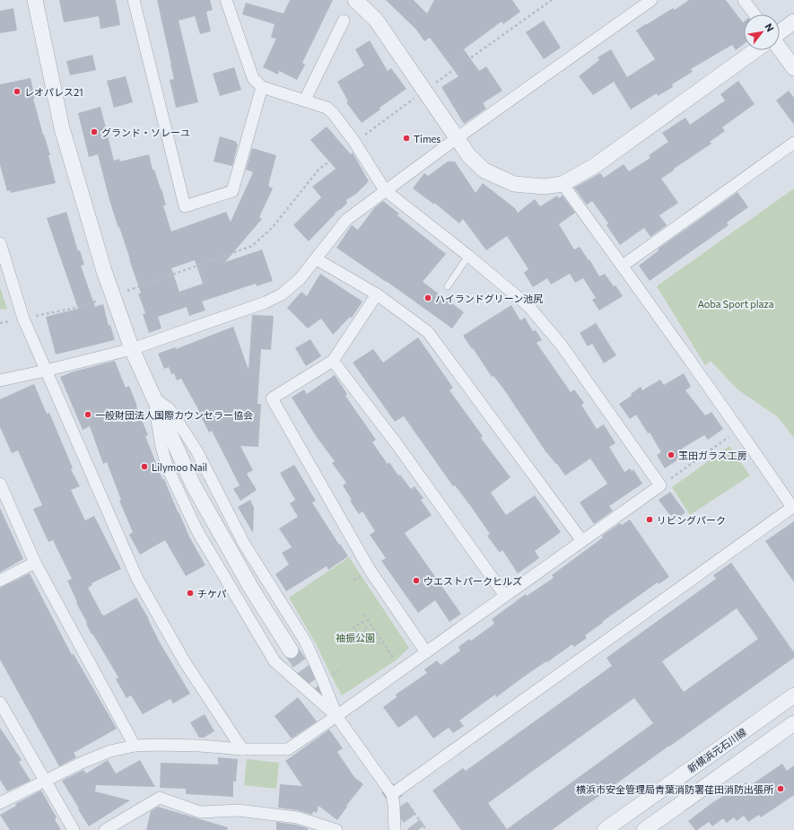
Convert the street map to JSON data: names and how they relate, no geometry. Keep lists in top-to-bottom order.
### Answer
{
  "streets": {
    "street": ["新横浜元石川線"]
  },
  "parks": ["Aoba Sport plaza", "袖振公園"],
  "places": [
    "レオパレス21",
    "グランド・ソレーユ",
    "Times",
    "ハイランドグリーン池尻",
    "一般財団法人国際カウンセラー協会",
    "玉田ガラス工房",
    "Lilymoo Nail",
    "リビングパーク",
    "ウエストパークヒルズ",
    "チケパ",
    "横浜市安全管理局青葉消防署荏田消防出張所"
  ],
  "north": "top right"
}
